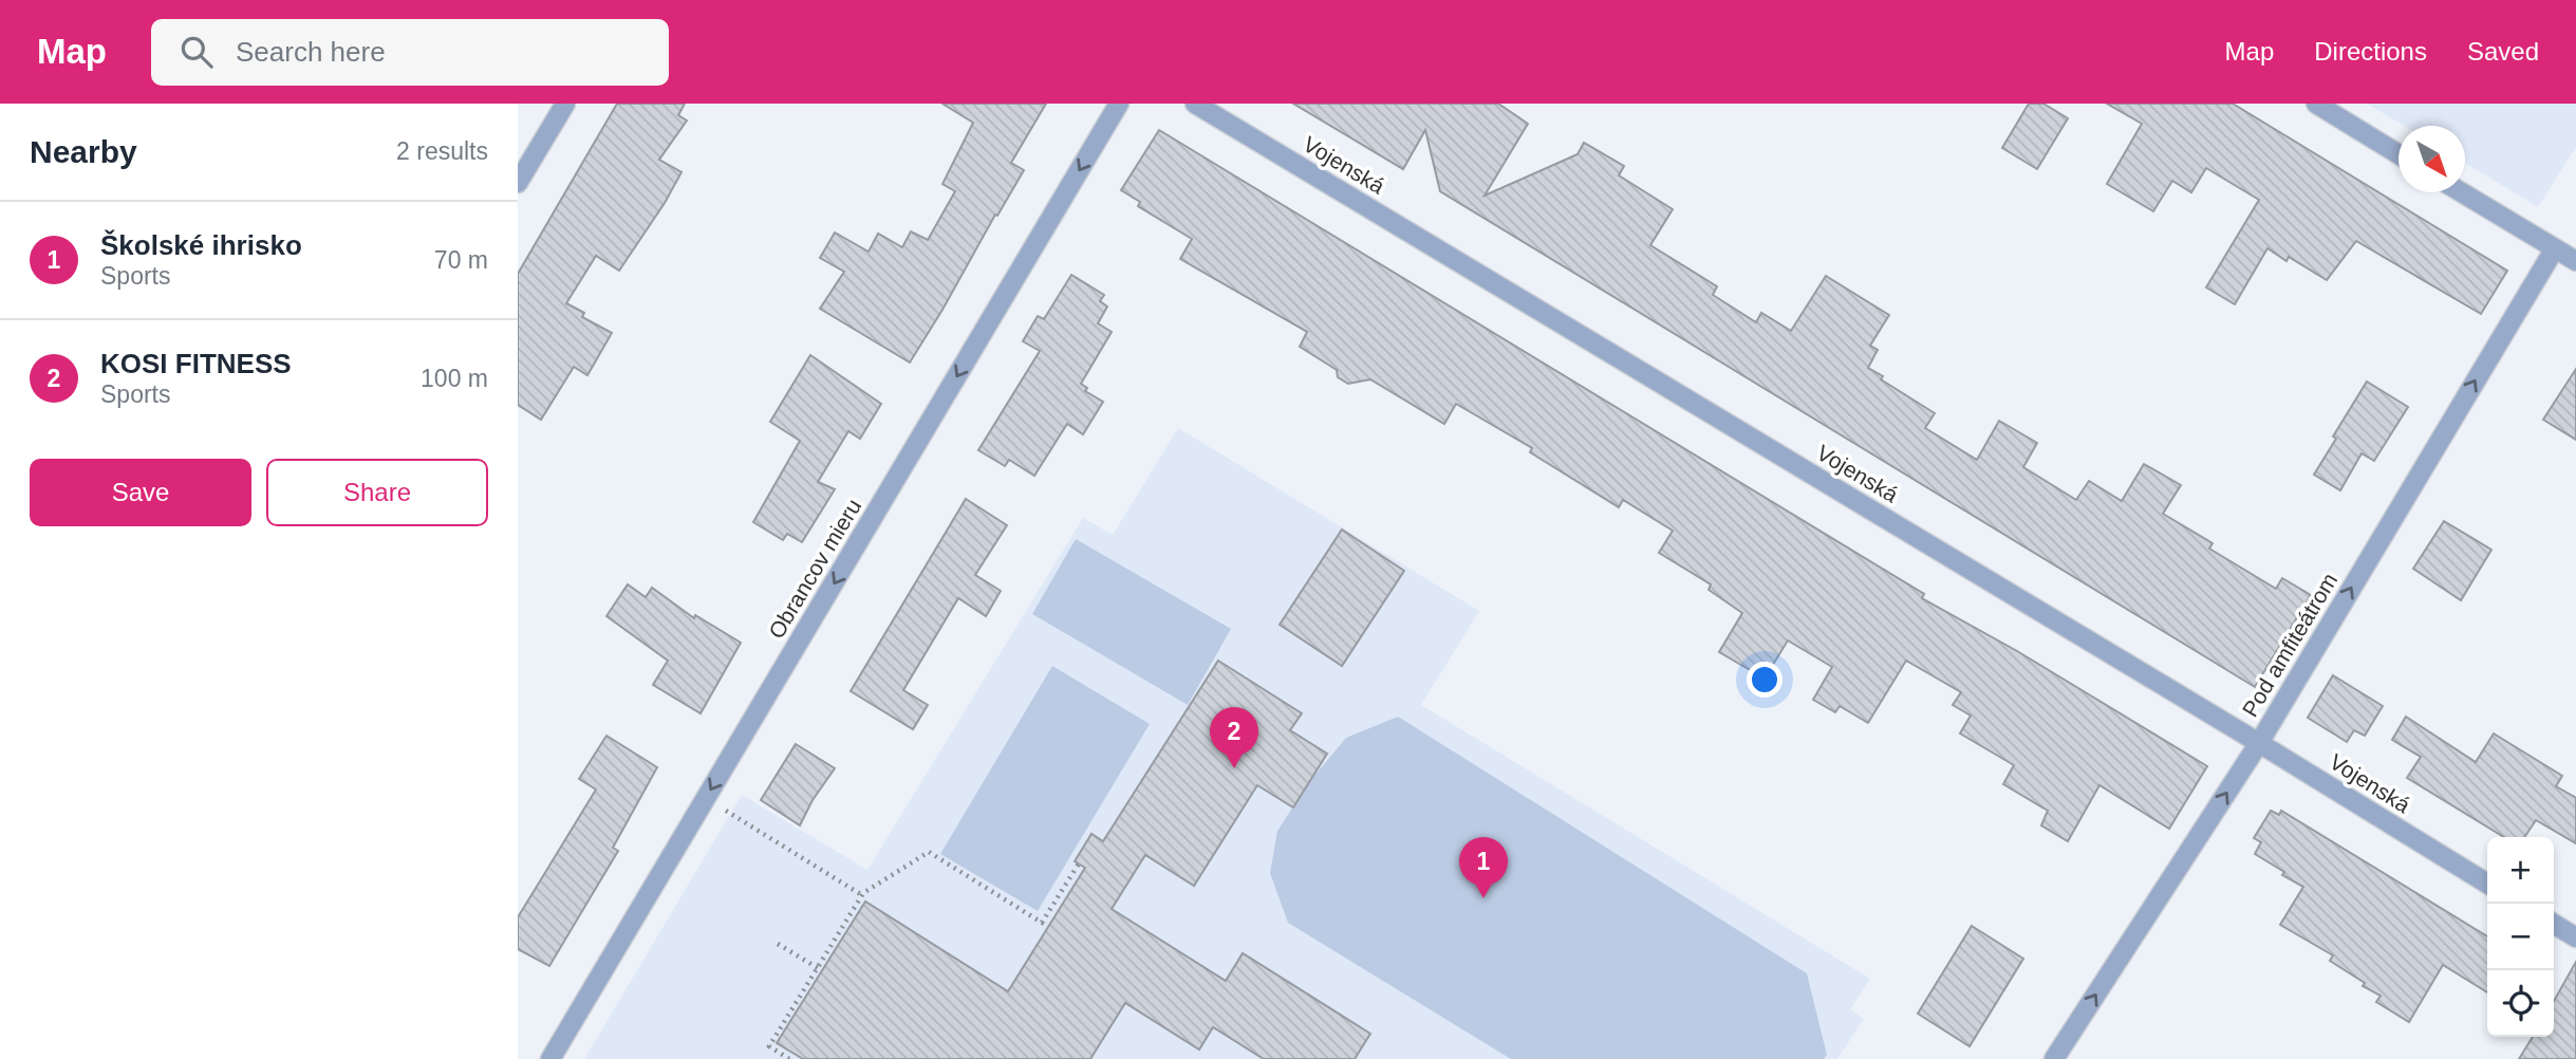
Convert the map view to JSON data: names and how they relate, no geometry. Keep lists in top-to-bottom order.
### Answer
{
  "streets": {
    "street": ["Vojenská", "Obrancov mieru", "Pod amfiteátrom"]
  },
  "crossings": [
    ["Vojenská", "Pod amfiteátrom"]
  ],
  "one_way": ["Obrancov mieru", "Pod amfiteátrom"],
  "north": "bottom right",
  "page": {
    "header": "Map",
    "search": "Search here",
    "nav": ["Map", "Directions", "Saved"],
    "heading": ["Nearby", "2 results"],
    "list": [
      {
        "mark": "1",
        "name": "Školské ihrisko",
        "note": "Sports",
        "value": "70 m"
      },
      {
        "mark": "2",
        "name": "KOSI FITNESS",
        "note": "Sports",
        "value": "100 m"
      }
    ],
    "buttons": ["Save", "Share"],
    "pins": ["2", "1"],
    "map_buttons": ["+", "−"]
  }
}
